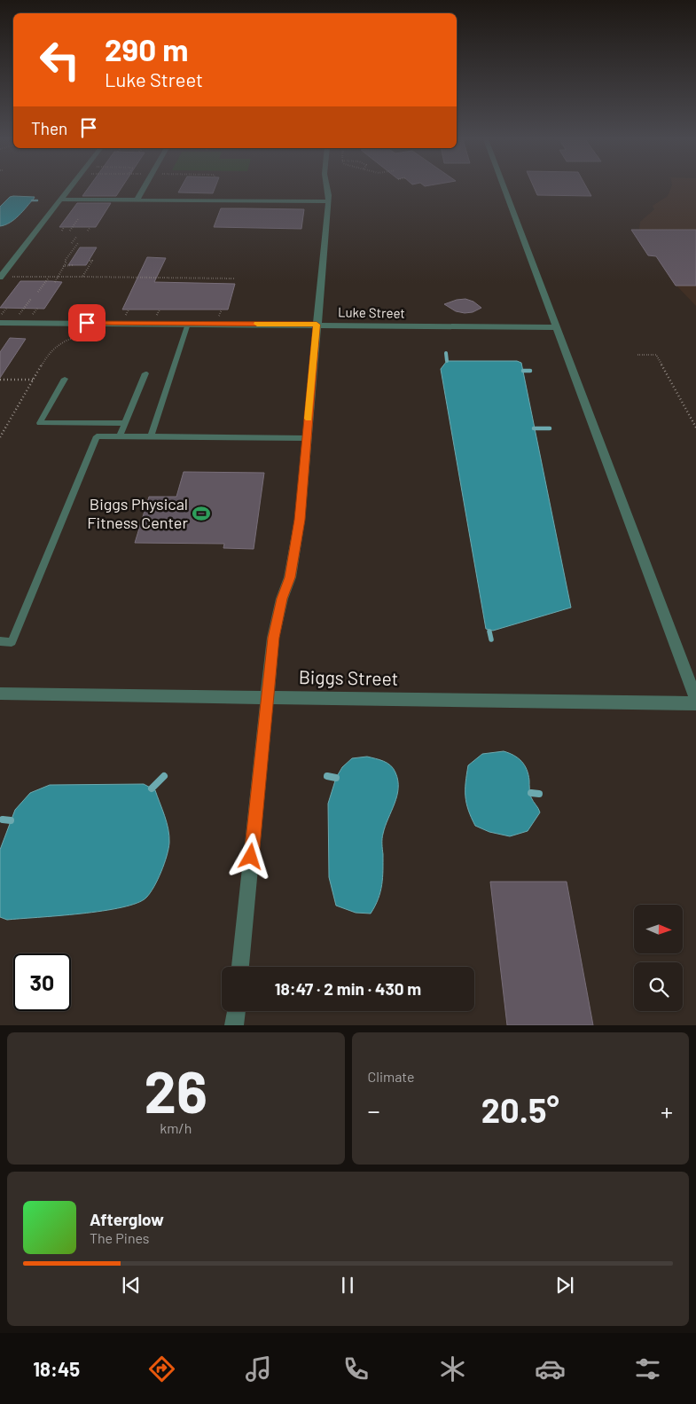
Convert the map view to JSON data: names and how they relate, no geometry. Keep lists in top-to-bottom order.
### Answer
{
  "streets": {
    "street": ["Luke Street", "Biggs Street"]
  },
  "places": {
    "sports": ["Biggs Physical Fitness Center"]
  },
  "north": "right",
  "page": {
    "turn": ["290 m", "Luke Street"],
    "then": "Then",
    "limit": "30",
    "trip": "18:47 · 2 min · 430 m",
    "tile": [
      ["26", "km/h"],
      "Climate"
    ],
    "heat": ["−", "20.5°", "+"],
    "song": ["Afterglow", "The Pines"],
    "tabs": "18:45"
  }
}
